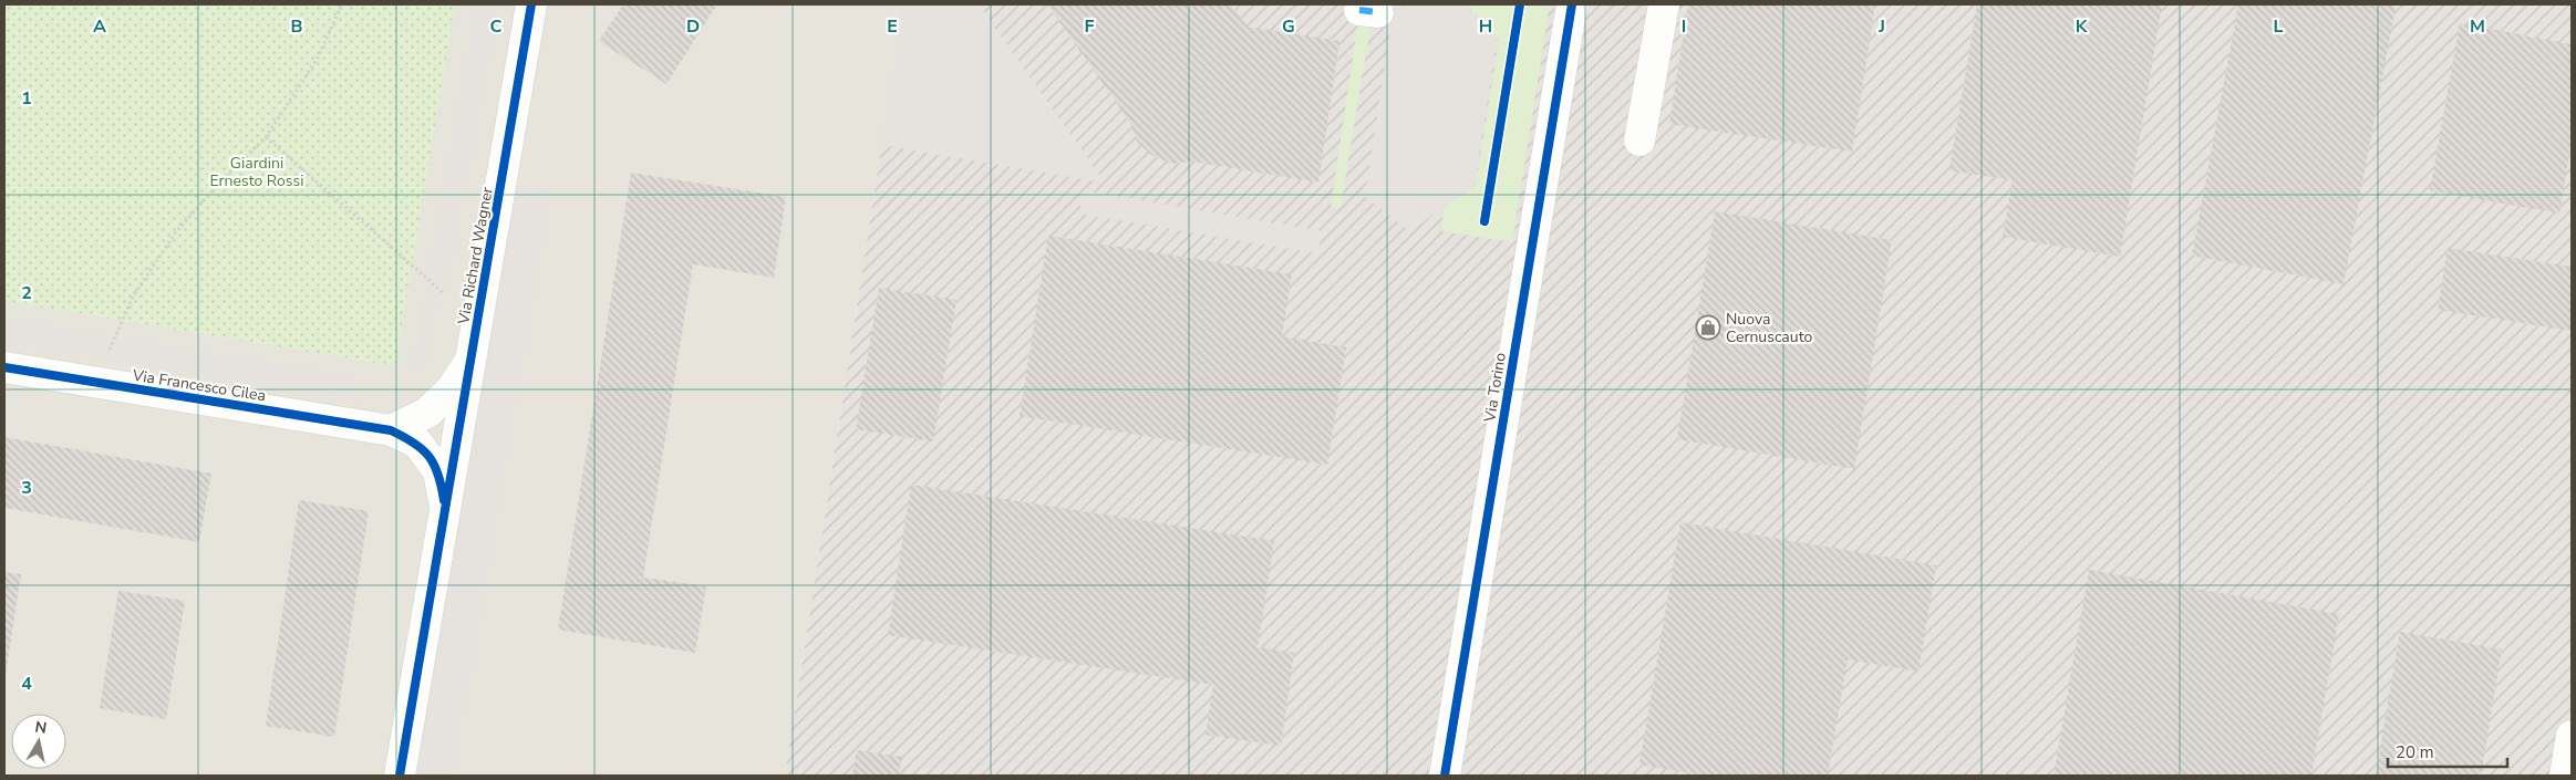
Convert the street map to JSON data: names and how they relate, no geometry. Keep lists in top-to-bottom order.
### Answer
{
  "streets": {
    "street": ["Via Richard Wagner", "Via Francesco Cilea", "Via Torino"]
  },
  "crossings": [
    ["Via Richard Wagner", "Via Francesco Cilea"]
  ],
  "parks": ["Giardini Ernesto Rossi"],
  "places": {
    "shop": ["Nuova Cernuscauto"]
  },
  "scale_bar": "20 m",
  "north": "top",
  "grid": {
    "columns": [
      "A",
      "B",
      "C",
      "D",
      "E",
      "F",
      "G",
      "H",
      "I",
      "J",
      "K",
      "L",
      "M"
    ],
    "rows": [
      "1",
      "2",
      "3",
      "4"
    ]
  }
}
